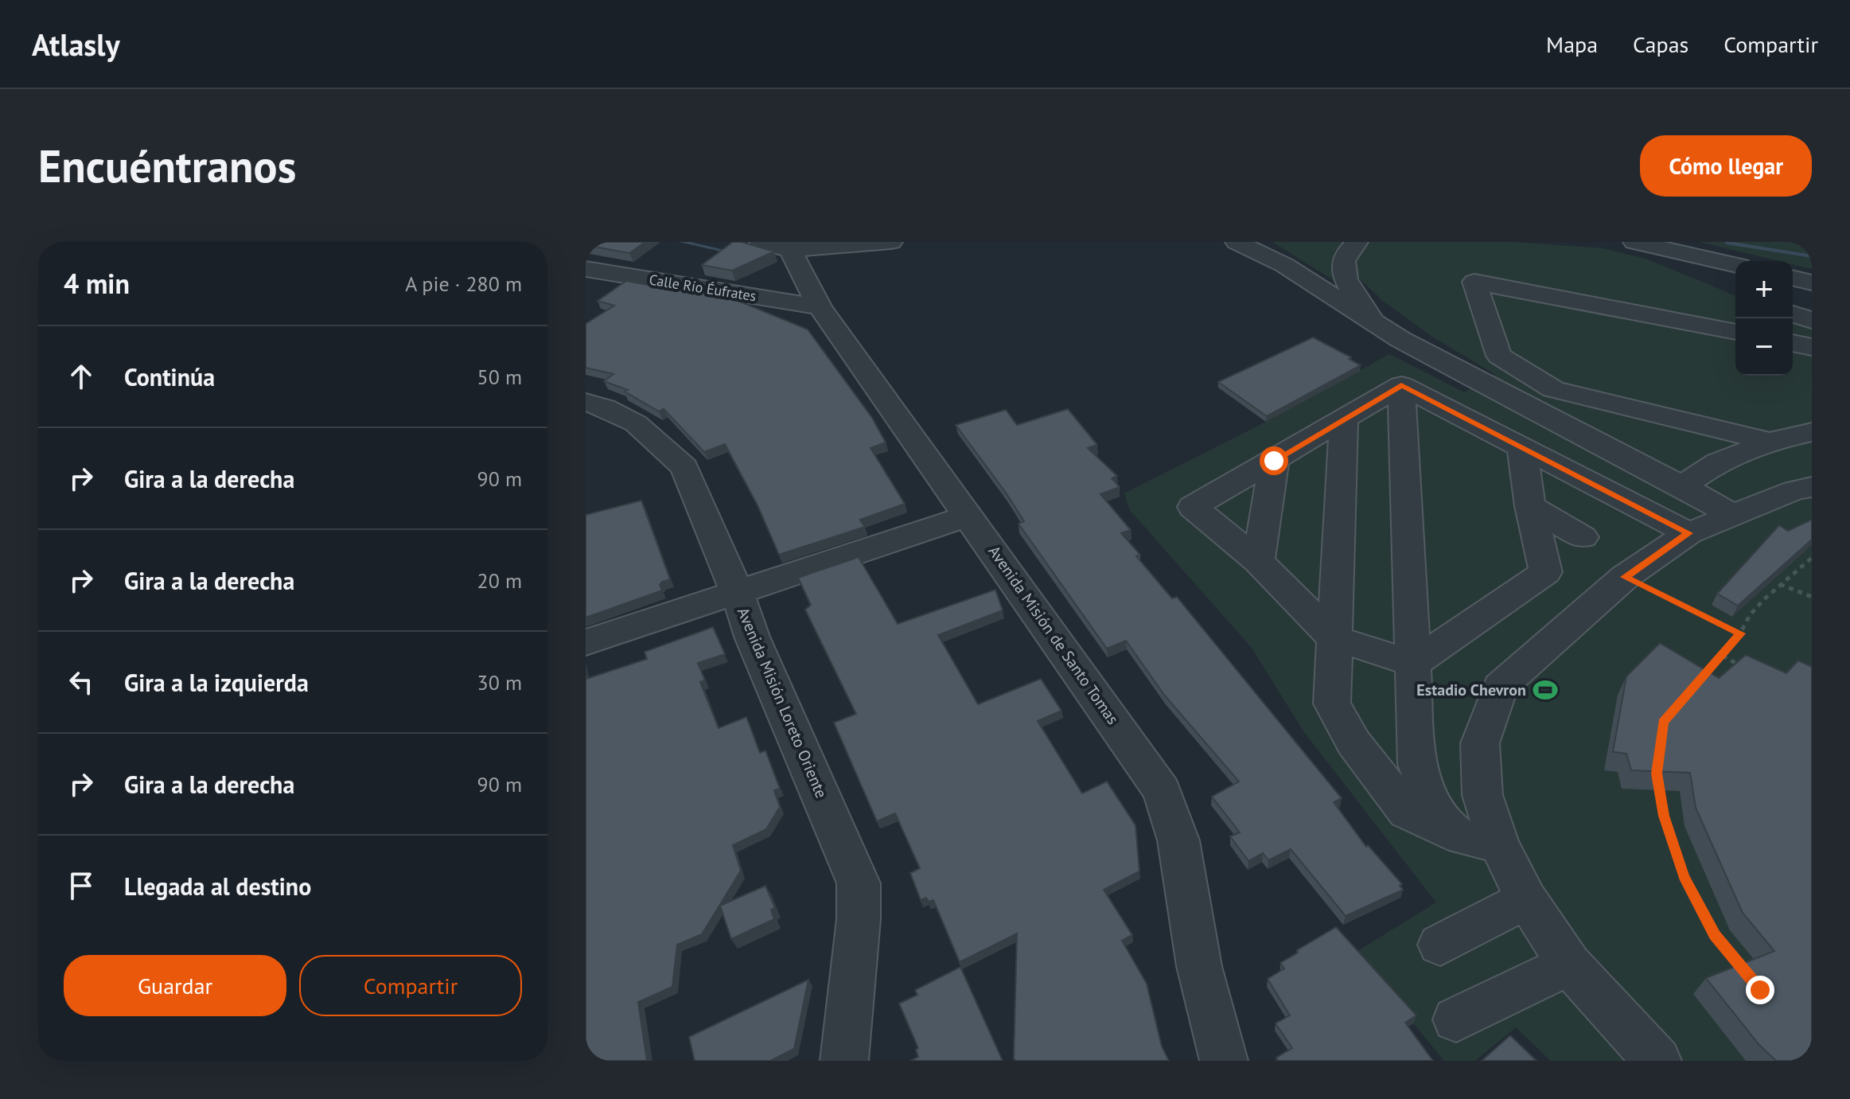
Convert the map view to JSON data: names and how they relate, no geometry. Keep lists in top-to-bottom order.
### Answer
{
  "streets": {
    "street": ["Calle Río Éufrates", "Avenida Misión de Santo Tomas", "Avenida Misión Loreto Oriente"]
  },
  "crossings": [
    ["Calle Río Éufrates", "Avenida Misión de Santo Tomas"]
  ],
  "places": {
    "sports": ["Estadio Chevron"]
  },
  "page": {
    "header": "Atlasly",
    "nav": ["Mapa", "Capas", "Compartir"],
    "buttons": [
      "Cómo llegar",
      ["Guardar", "Compartir"]
    ],
    "title": "Encuéntranos",
    "heading": ["4 min", "A pie · 280 m"],
    "map_buttons": ["+", "−"],
    "list": [
      ["Continúa", "50 m"],
      ["Gira a la derecha", "90 m"],
      ["Gira a la derecha", "20 m"],
      ["Gira a la izquierda", "30 m"],
      ["Gira a la derecha", "90 m"],
      "Llegada al destino"
    ]
  }
}
